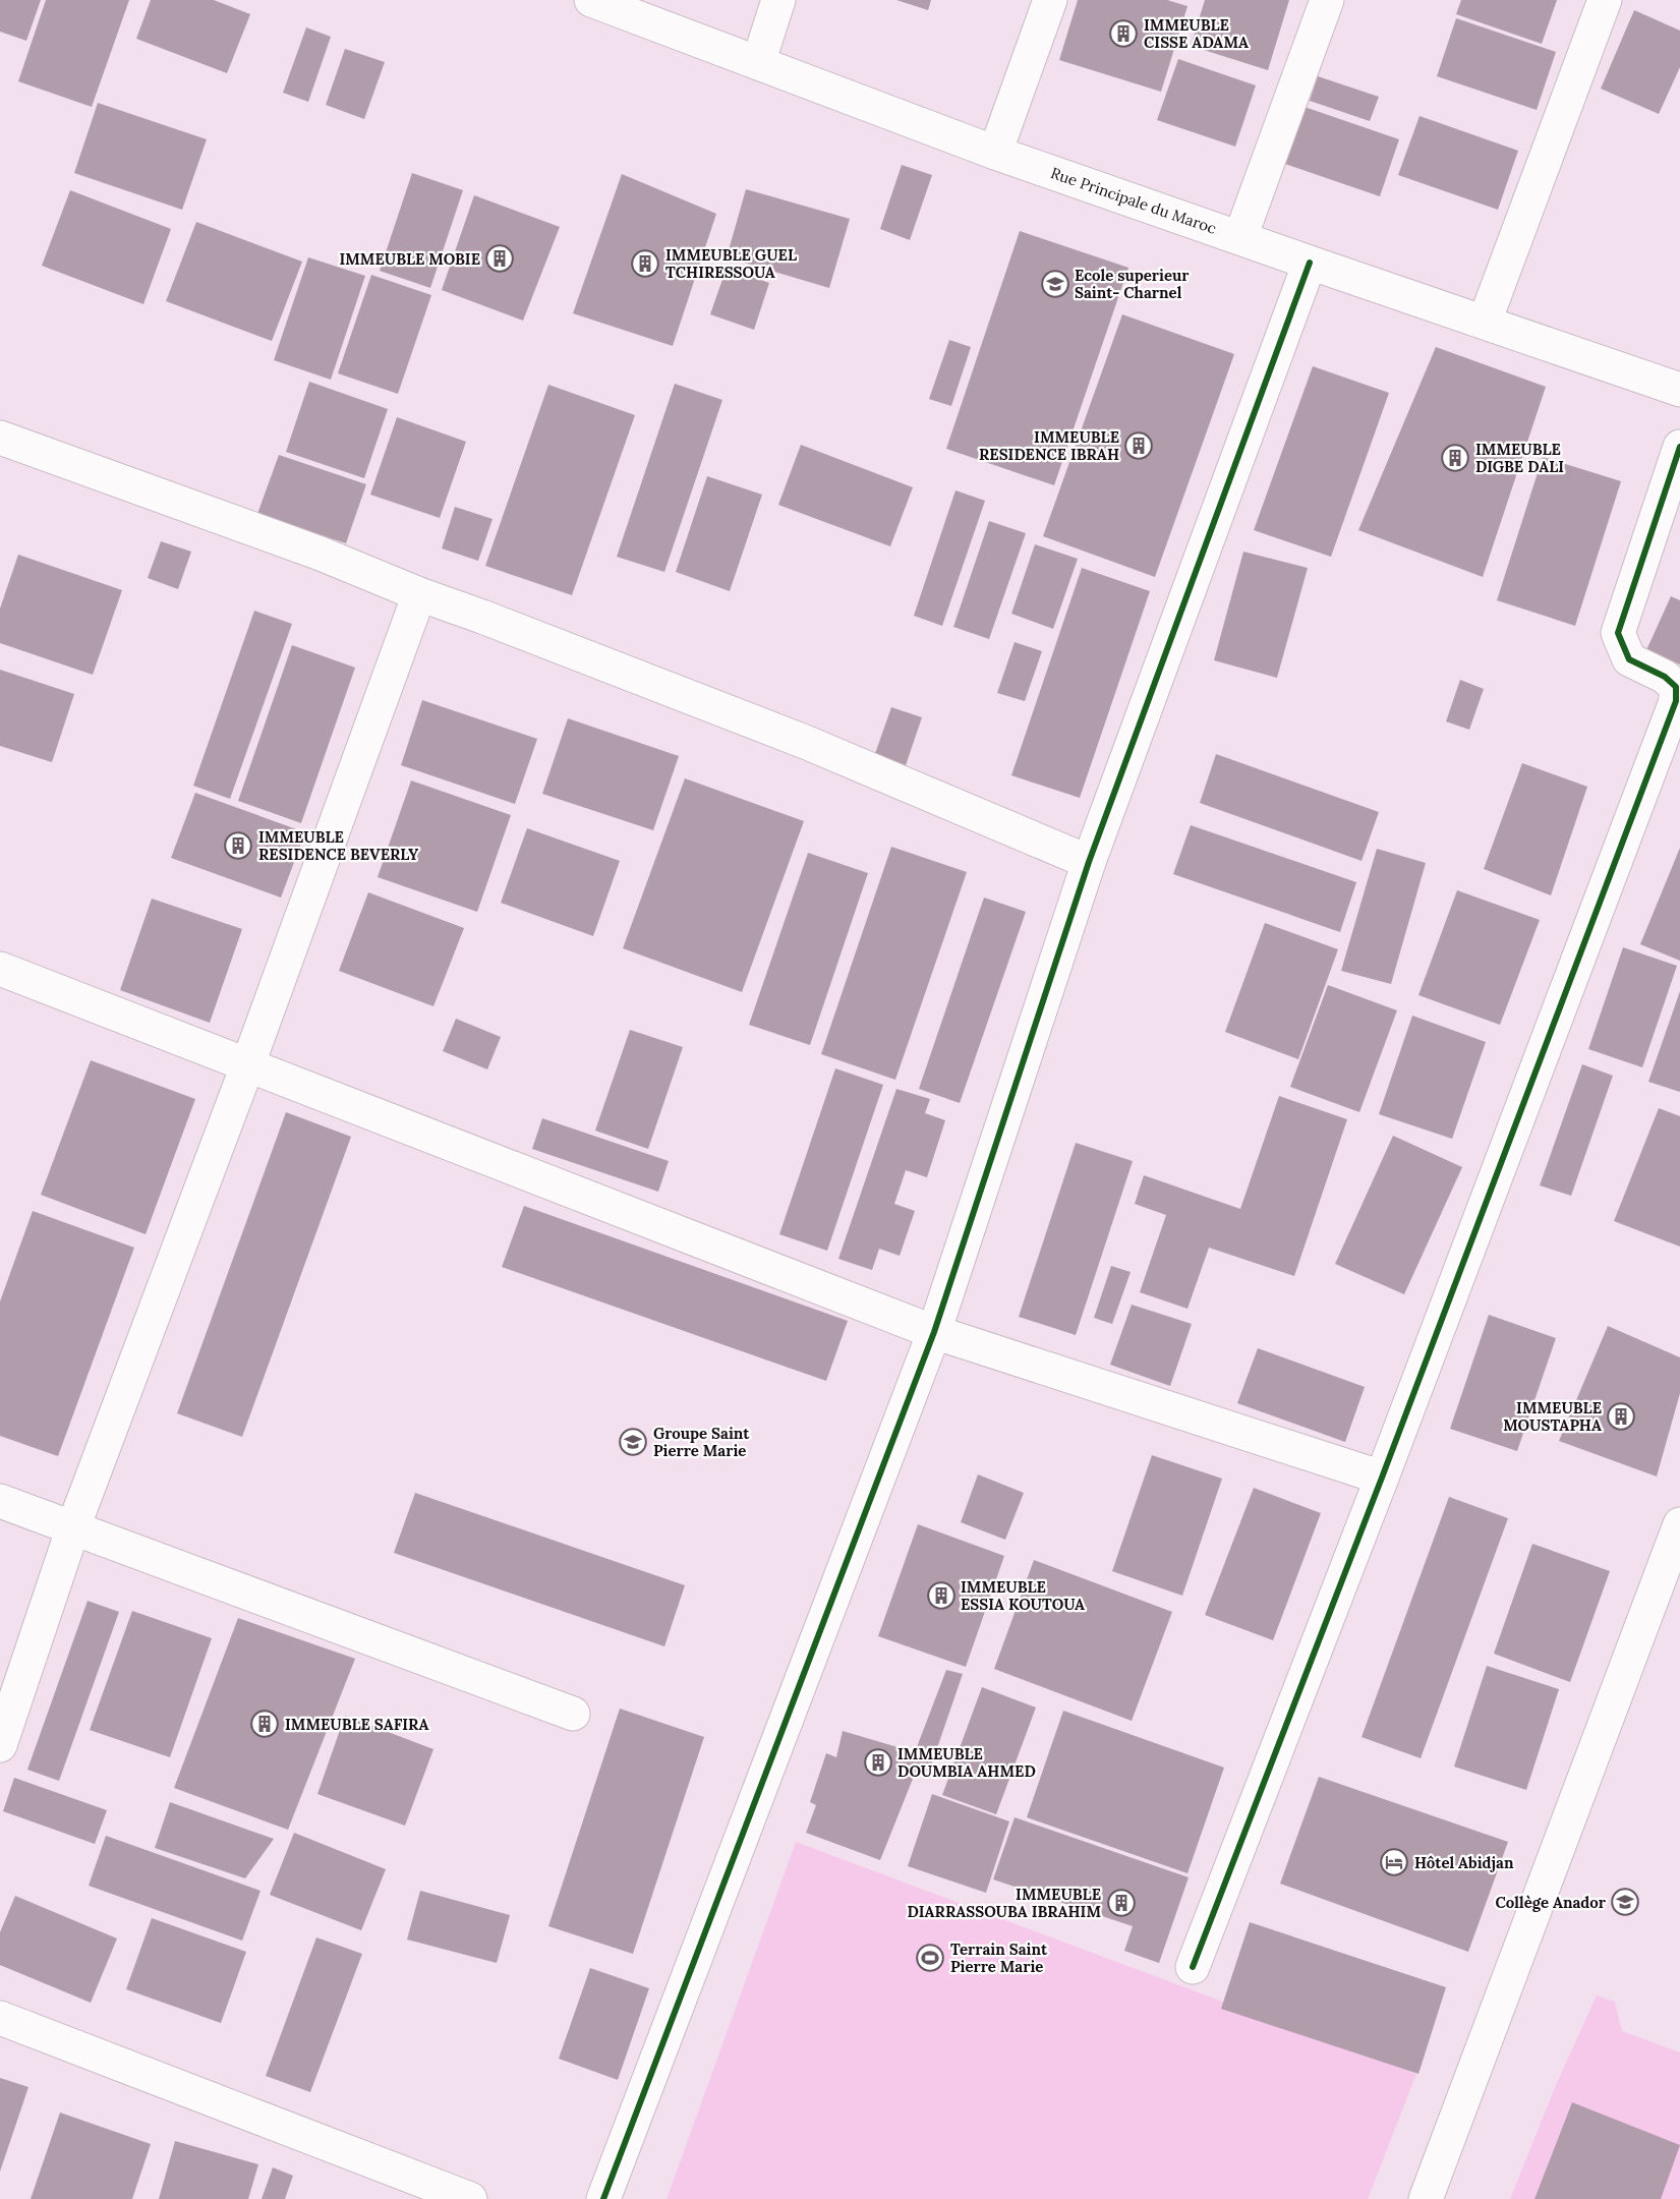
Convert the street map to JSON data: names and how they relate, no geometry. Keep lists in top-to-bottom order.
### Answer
{
  "streets": {
    "street": ["Rue Principale du Maroc"]
  },
  "places": {
    "building": [
      "IMMEUBLE CISSE ADAMA",
      "IMMEUBLE MOBIE",
      "IMMEUBLE GUEL TCHIRESSOUA",
      "IMMEUBLE RESIDENCE IBRAH",
      "IMMEUBLE DIGBE DALI",
      "IMMEUBLE RESIDENCE BEVERLY",
      "IMMEUBLE MOUSTAPHA",
      "IMMEUBLE ESSIA KOUTOUA",
      "IMMEUBLE SAFIRA",
      "IMMEUBLE DOUMBIA AHMED",
      "IMMEUBLE DIARRASSOUBA IBRAHIM"
    ],
    "school or university": ["Ecole superieur Saint- Charnel", "Groupe Saint Pierre Marie", "Collège Anador"],
    "hotel": ["Hôtel Abidjan"],
    "sports": ["Terrain Saint Pierre Marie"]
  }
}
